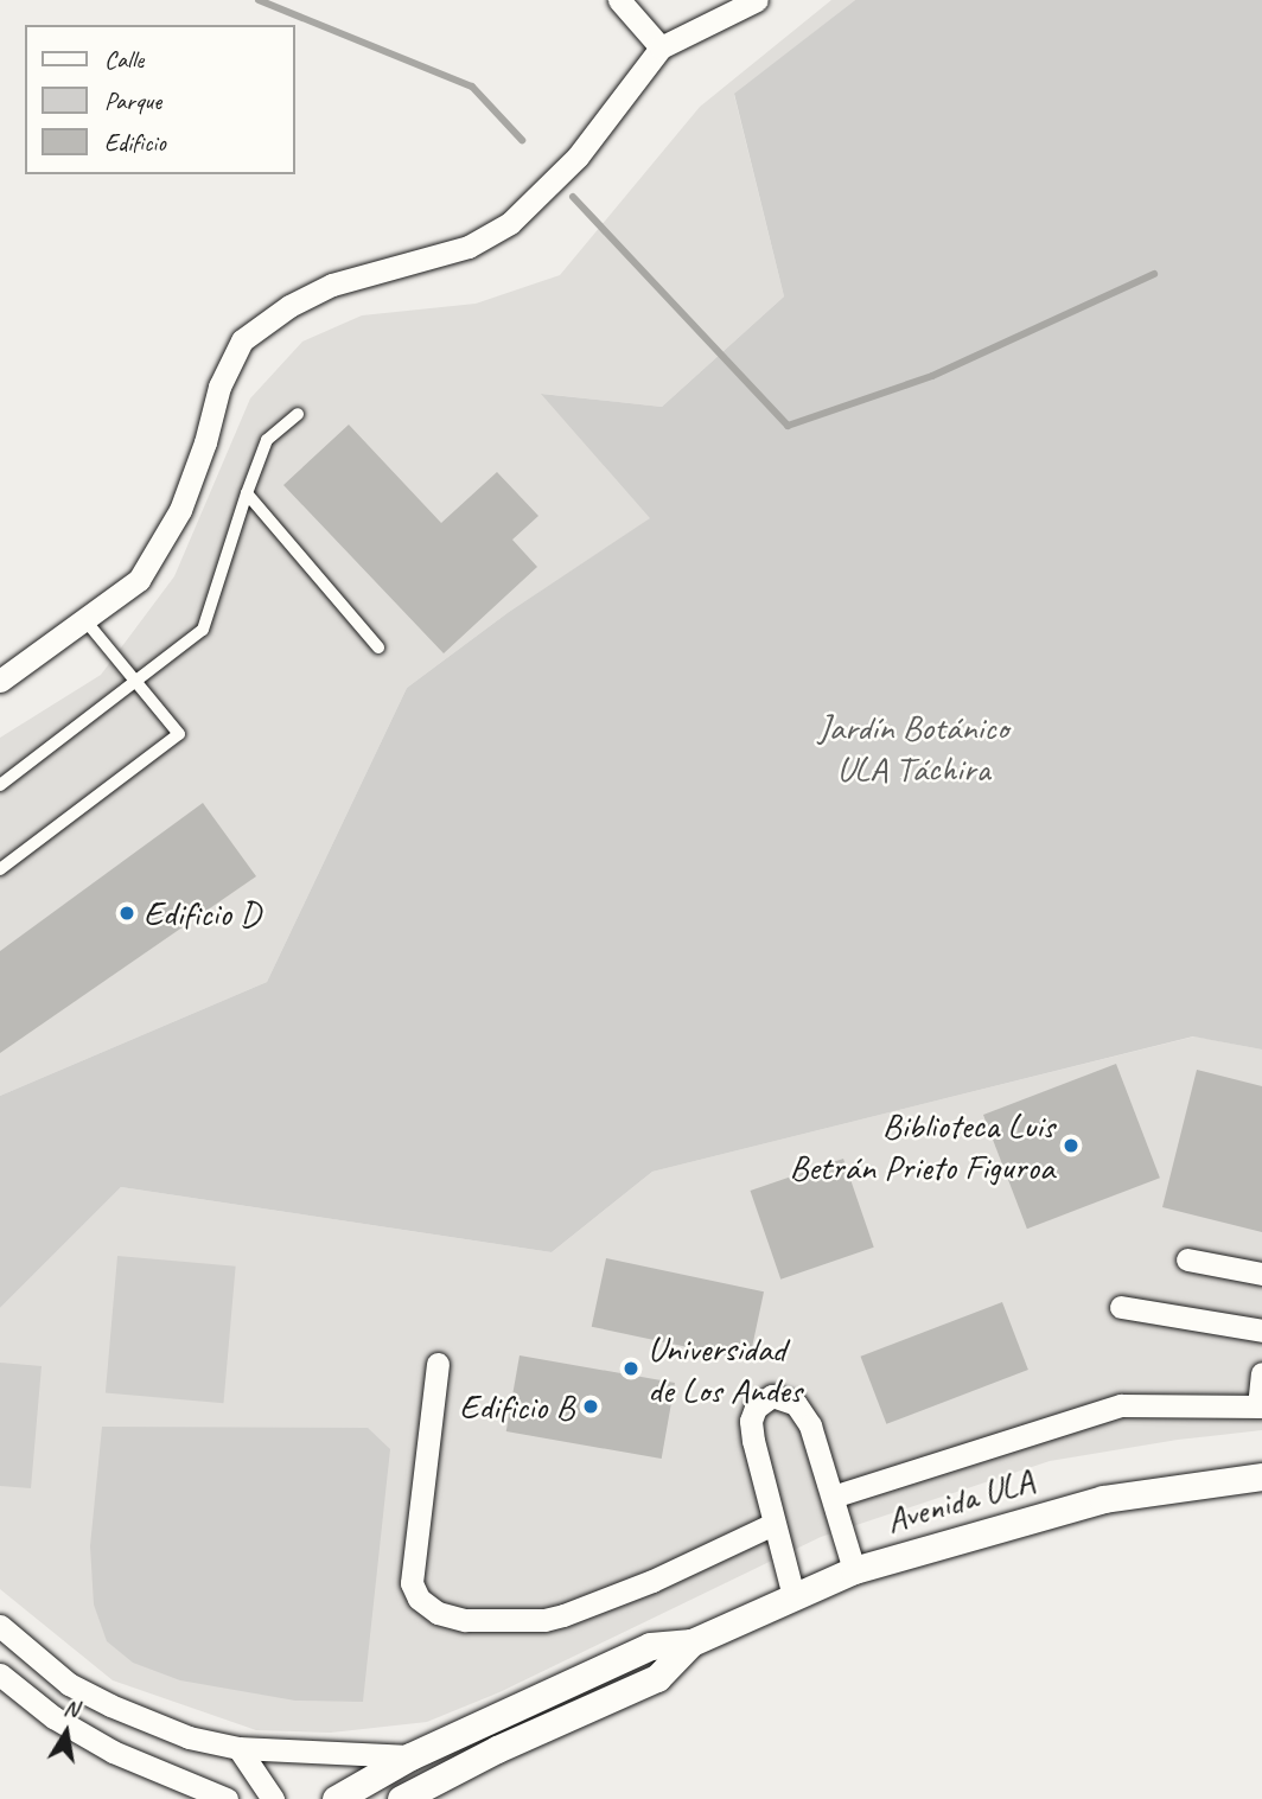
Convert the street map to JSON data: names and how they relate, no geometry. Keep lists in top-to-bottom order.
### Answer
{
  "streets": {
    "street": ["Avenida ULA"]
  },
  "parks": ["Jardín Botánico ULA Táchira"],
  "places": [
    "Edificio D",
    "Biblioteca Luis Betrán Prieto Figuroa",
    "Universidad de Los Andes",
    "Edificio B"
  ],
  "legend": ["Calle", "Parque", "Edificio"],
  "north": "top"
}
